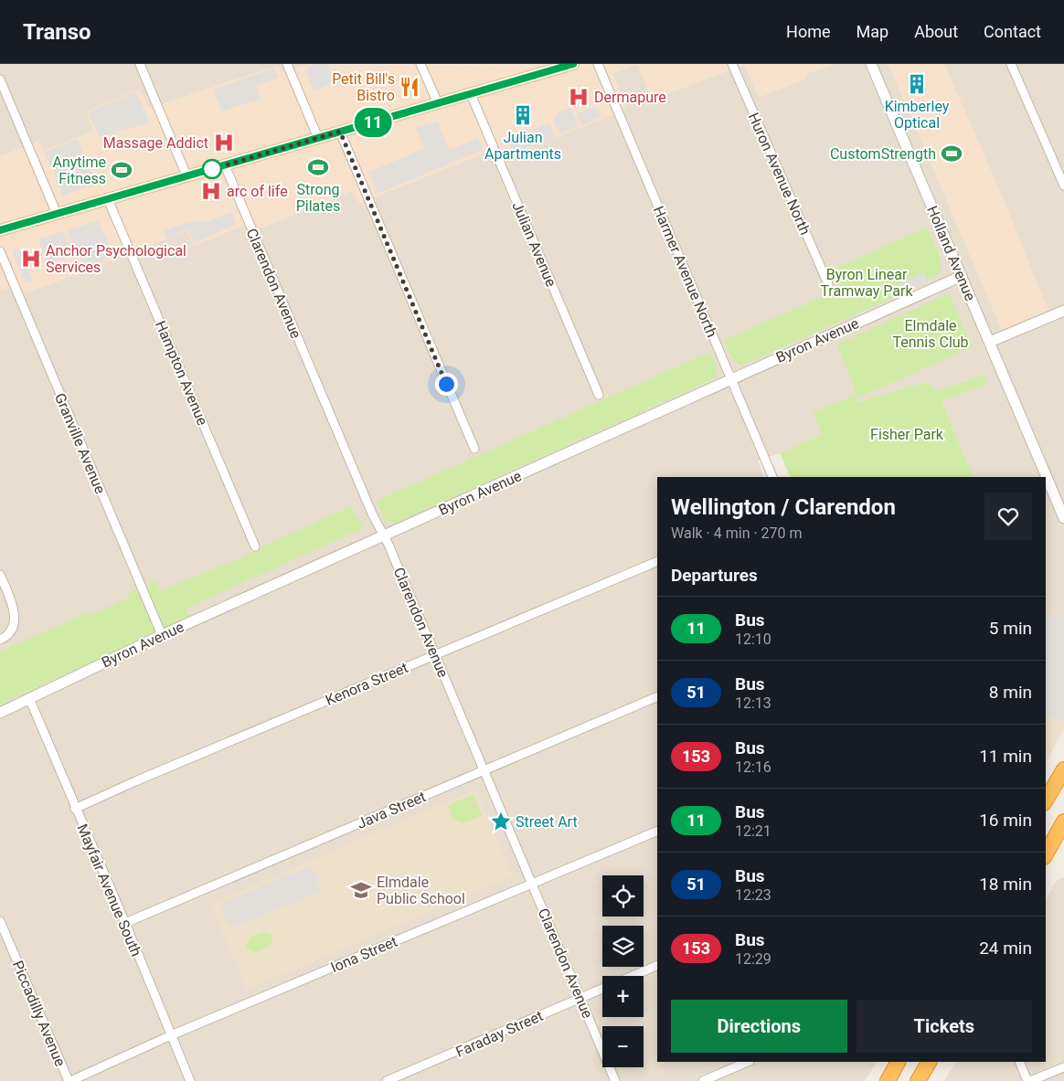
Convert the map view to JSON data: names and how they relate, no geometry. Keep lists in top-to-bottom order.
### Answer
{
  "streets": {
    "street": [
      "Huron Avenue North",
      "Julian Avenue",
      "Holland Avenue",
      "Harmer Avenue North",
      "Clarendon Avenue",
      "Byron Avenue",
      "Hampton Avenue",
      "Granville Avenue",
      "Kenora Street",
      "Java Street",
      "Mayfair Avenue South",
      "Iona Street",
      "Piccadilly Avenue",
      "Faraday Street"
    ]
  },
  "crossings": [
    ["Holland Avenue", "Byron Avenue"],
    ["Harmer Avenue North", "Byron Avenue"],
    ["Clarendon Avenue", "Byron Avenue"],
    ["Clarendon Avenue", "Kenora Street"],
    ["Clarendon Avenue", "Java Street"],
    ["Clarendon Avenue", "Iona Street"],
    ["Clarendon Avenue", "Faraday Street"],
    ["Byron Avenue", "Granville Avenue"],
    ["Byron Avenue", "Mayfair Avenue South"],
    ["Kenora Street", "Mayfair Avenue South"],
    ["Java Street", "Mayfair Avenue South"],
    ["Mayfair Avenue South", "Iona Street"],
    ["Iona Street", "Piccadilly Avenue"]
  ],
  "parks": ["Byron Linear Tramway Park", "Elmdale Tennis Club", "Fisher Park"],
  "places": {
    "building": ["Kimberley Optical", "Julian Apartments"],
    "restaurant": ["Petit Bill's Bistro"],
    "hospital": [
      "Dermapure",
      "Massage Addict",
      "arc of life",
      "Anchor Psychological Services"
    ],
    "sports": ["CustomStrength", "Strong Pilates", "Anytime Fitness"],
    "place": ["Street Art"],
    "school or university": ["Elmdale Public School"]
  },
  "lines": ["bus line 11"],
  "page": {
    "header": "Transo",
    "nav": [
      "Home",
      "Map",
      "About",
      "Contact"
    ],
    "on_map": "11",
    "heading": [
      ["Wellington / Clarendon", "Walk · 4 min · 270 m"],
      "Departures"
    ],
    "list": [
      {
        "mark": "11",
        "name": "Bus",
        "note": "12:10",
        "value": "5 min"
      },
      {
        "mark": "51",
        "name": "Bus",
        "note": "12:13",
        "value": "8 min"
      },
      {
        "mark": "153",
        "name": "Bus",
        "note": "12:16",
        "value": "11 min"
      },
      {
        "mark": "11",
        "name": "Bus",
        "note": "12:21",
        "value": "16 min"
      },
      {
        "mark": "51",
        "name": "Bus",
        "note": "12:23",
        "value": "18 min"
      },
      {
        "mark": "153",
        "name": "Bus",
        "note": "12:29",
        "value": "24 min"
      }
    ],
    "map_buttons": ["+", "−"],
    "buttons": ["Directions", "Tickets"]
  }
}
